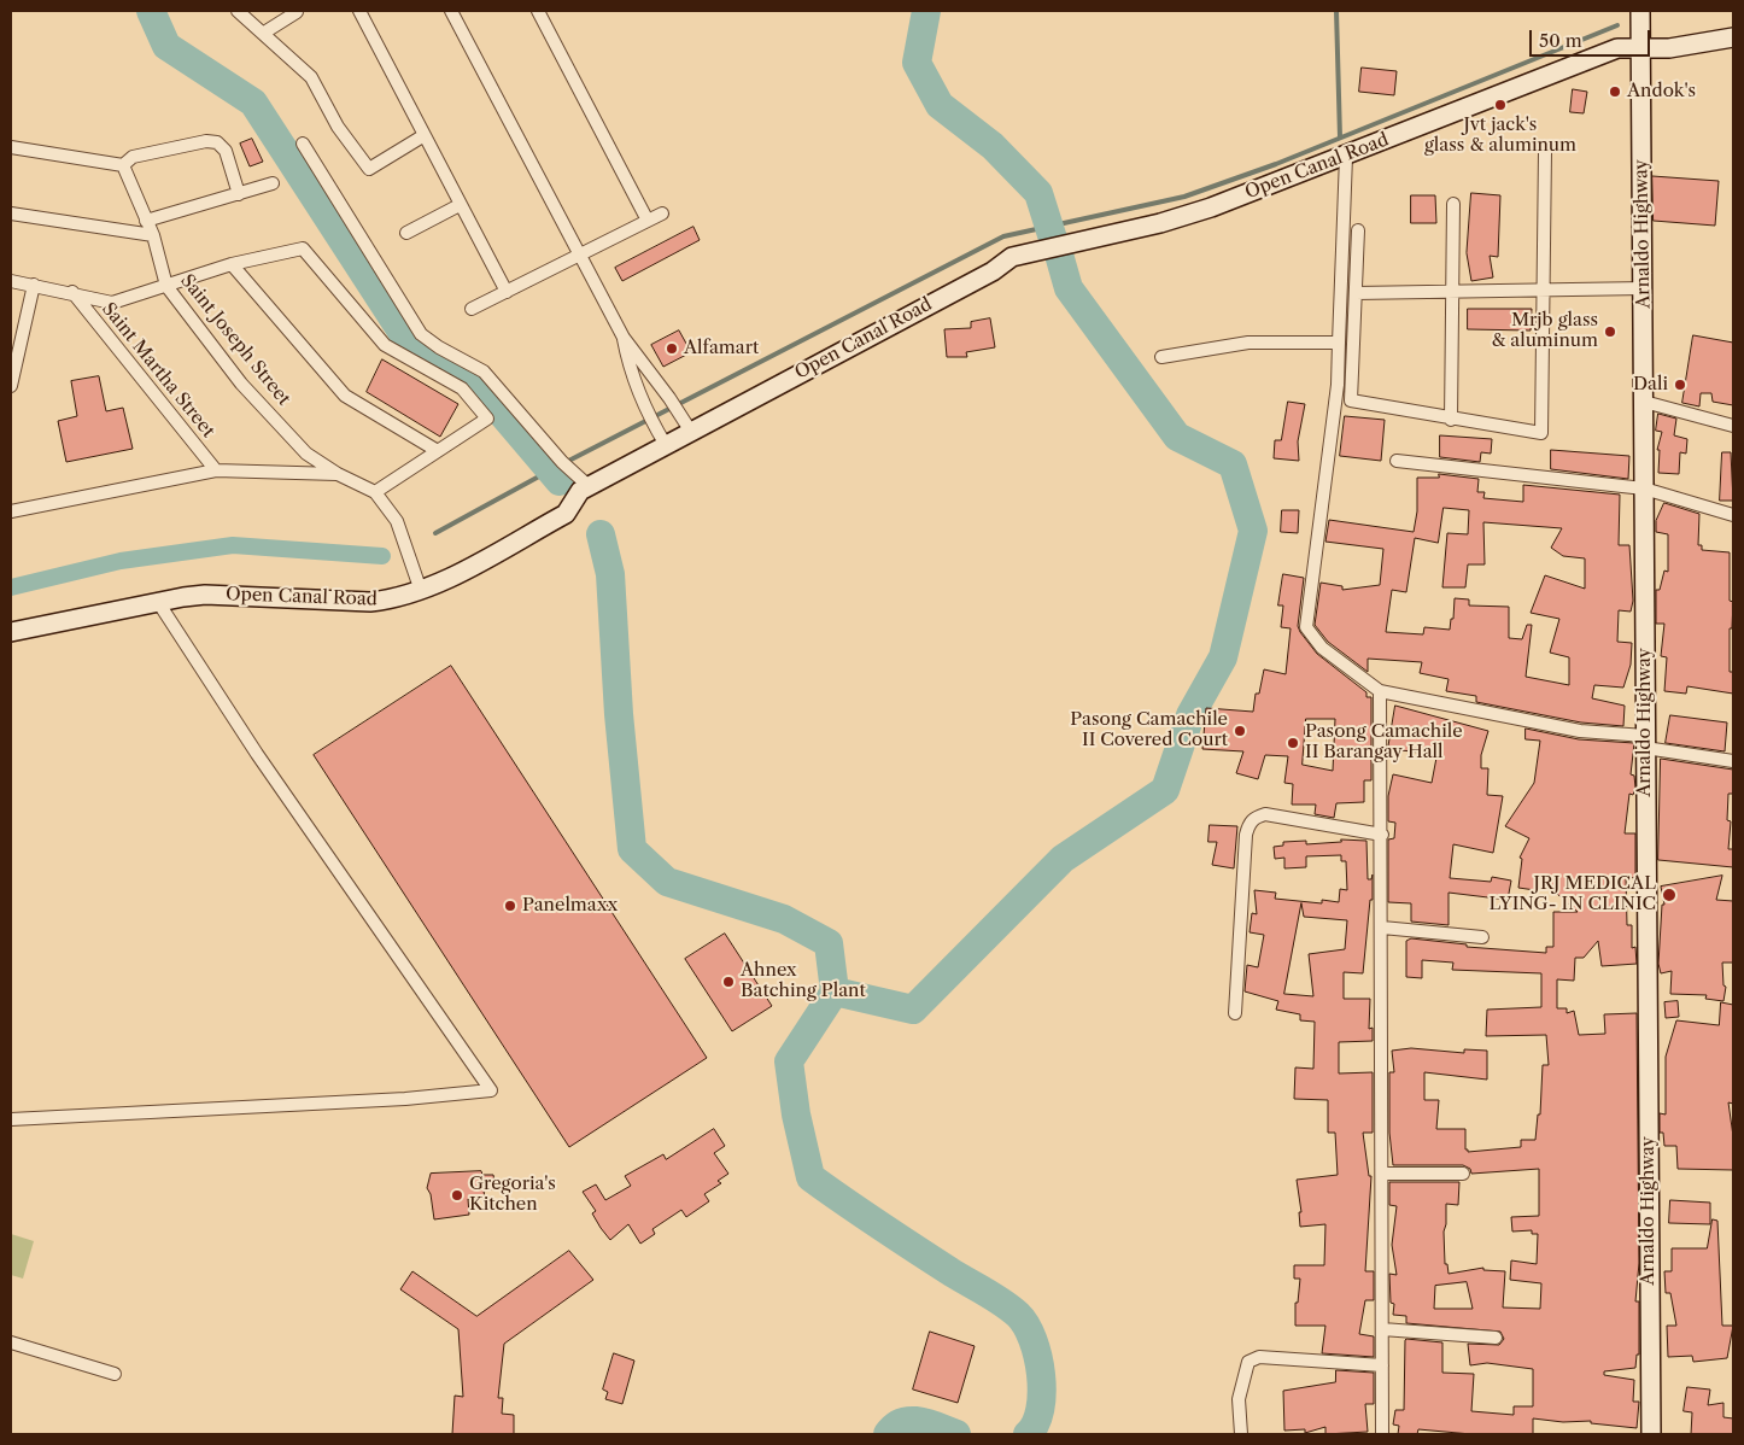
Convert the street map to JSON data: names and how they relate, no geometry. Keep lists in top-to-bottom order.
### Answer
{
  "streets": {
    "main road": ["Open Canal Road", "Arnaldo Highway"],
    "street": ["Saint Joseph Street", "Saint Martha Street"]
  },
  "crossings": [
    ["Open Canal Road", "Arnaldo Highway"],
    ["Open Canal Road", "Saint Joseph Street"]
  ],
  "places": [
    "Andok's",
    "Jvt jack's glass & aluminum",
    "Mrjb glass & aluminum",
    "Alfamart",
    "Dali",
    "Pasong Camachile II Covered Court",
    "Pasong Camachile II Barangay Hall",
    "JRJ MEDICAL LYING- IN CLINIC",
    "Panelmaxx",
    "Ahnex Batching Plant",
    "Gregoria's Kitchen"
  ],
  "scale_bar": "50 m"
}
